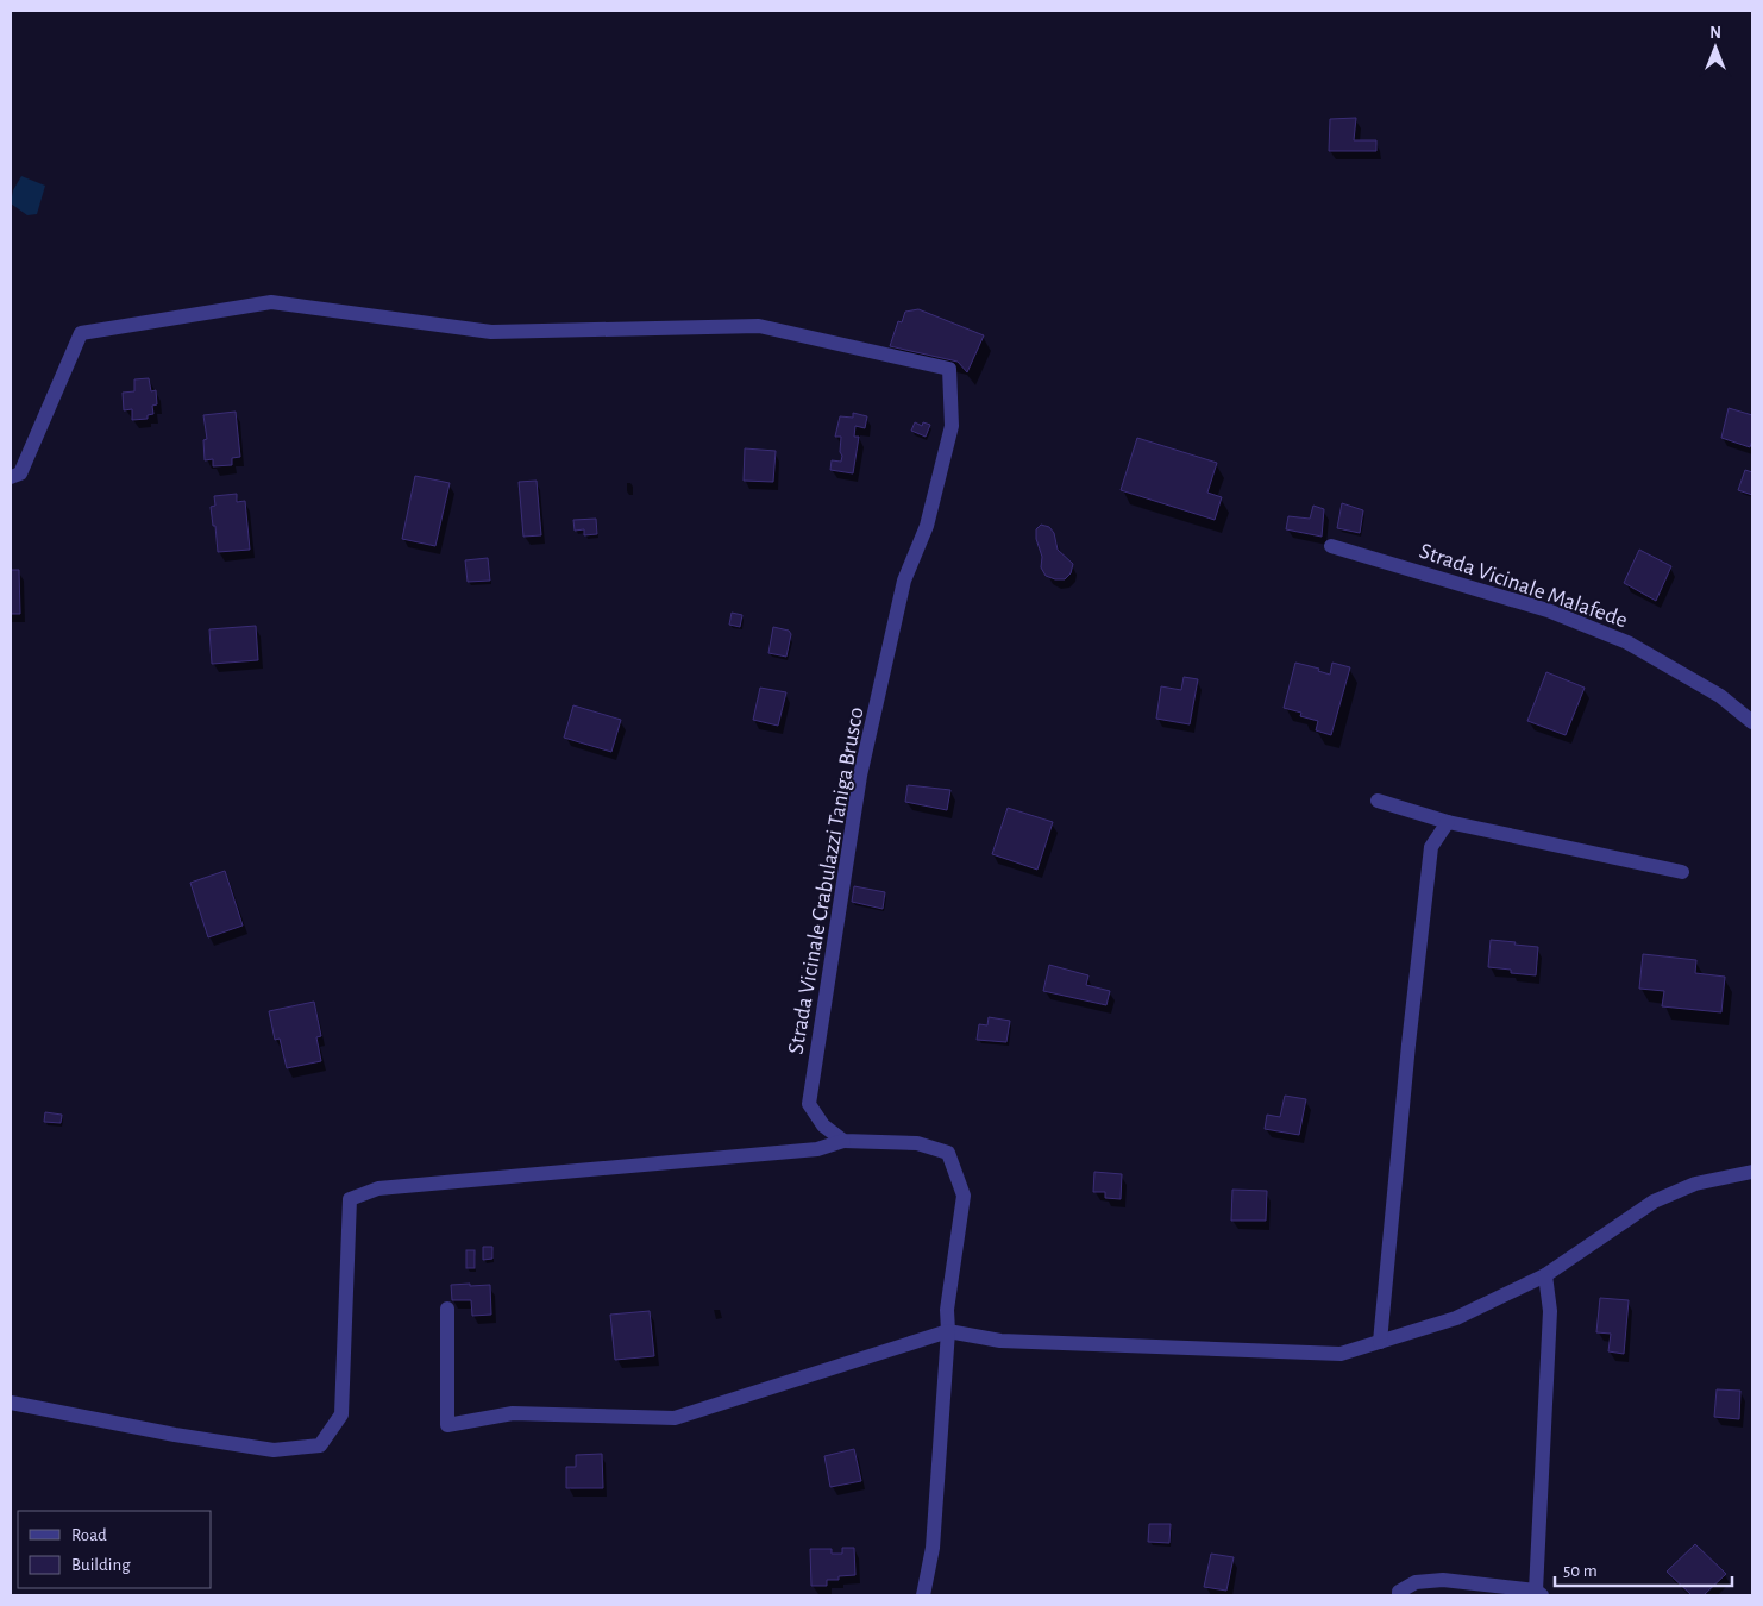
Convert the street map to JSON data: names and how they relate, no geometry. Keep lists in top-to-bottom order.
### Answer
{
  "streets": {
    "street": ["Strada Vicinale Malafede", "Strada Vicinale Crabulazzi Taniga Brusco"]
  },
  "legend": ["Road", "Building"],
  "scale_bar": "50 m",
  "north": "top"
}
